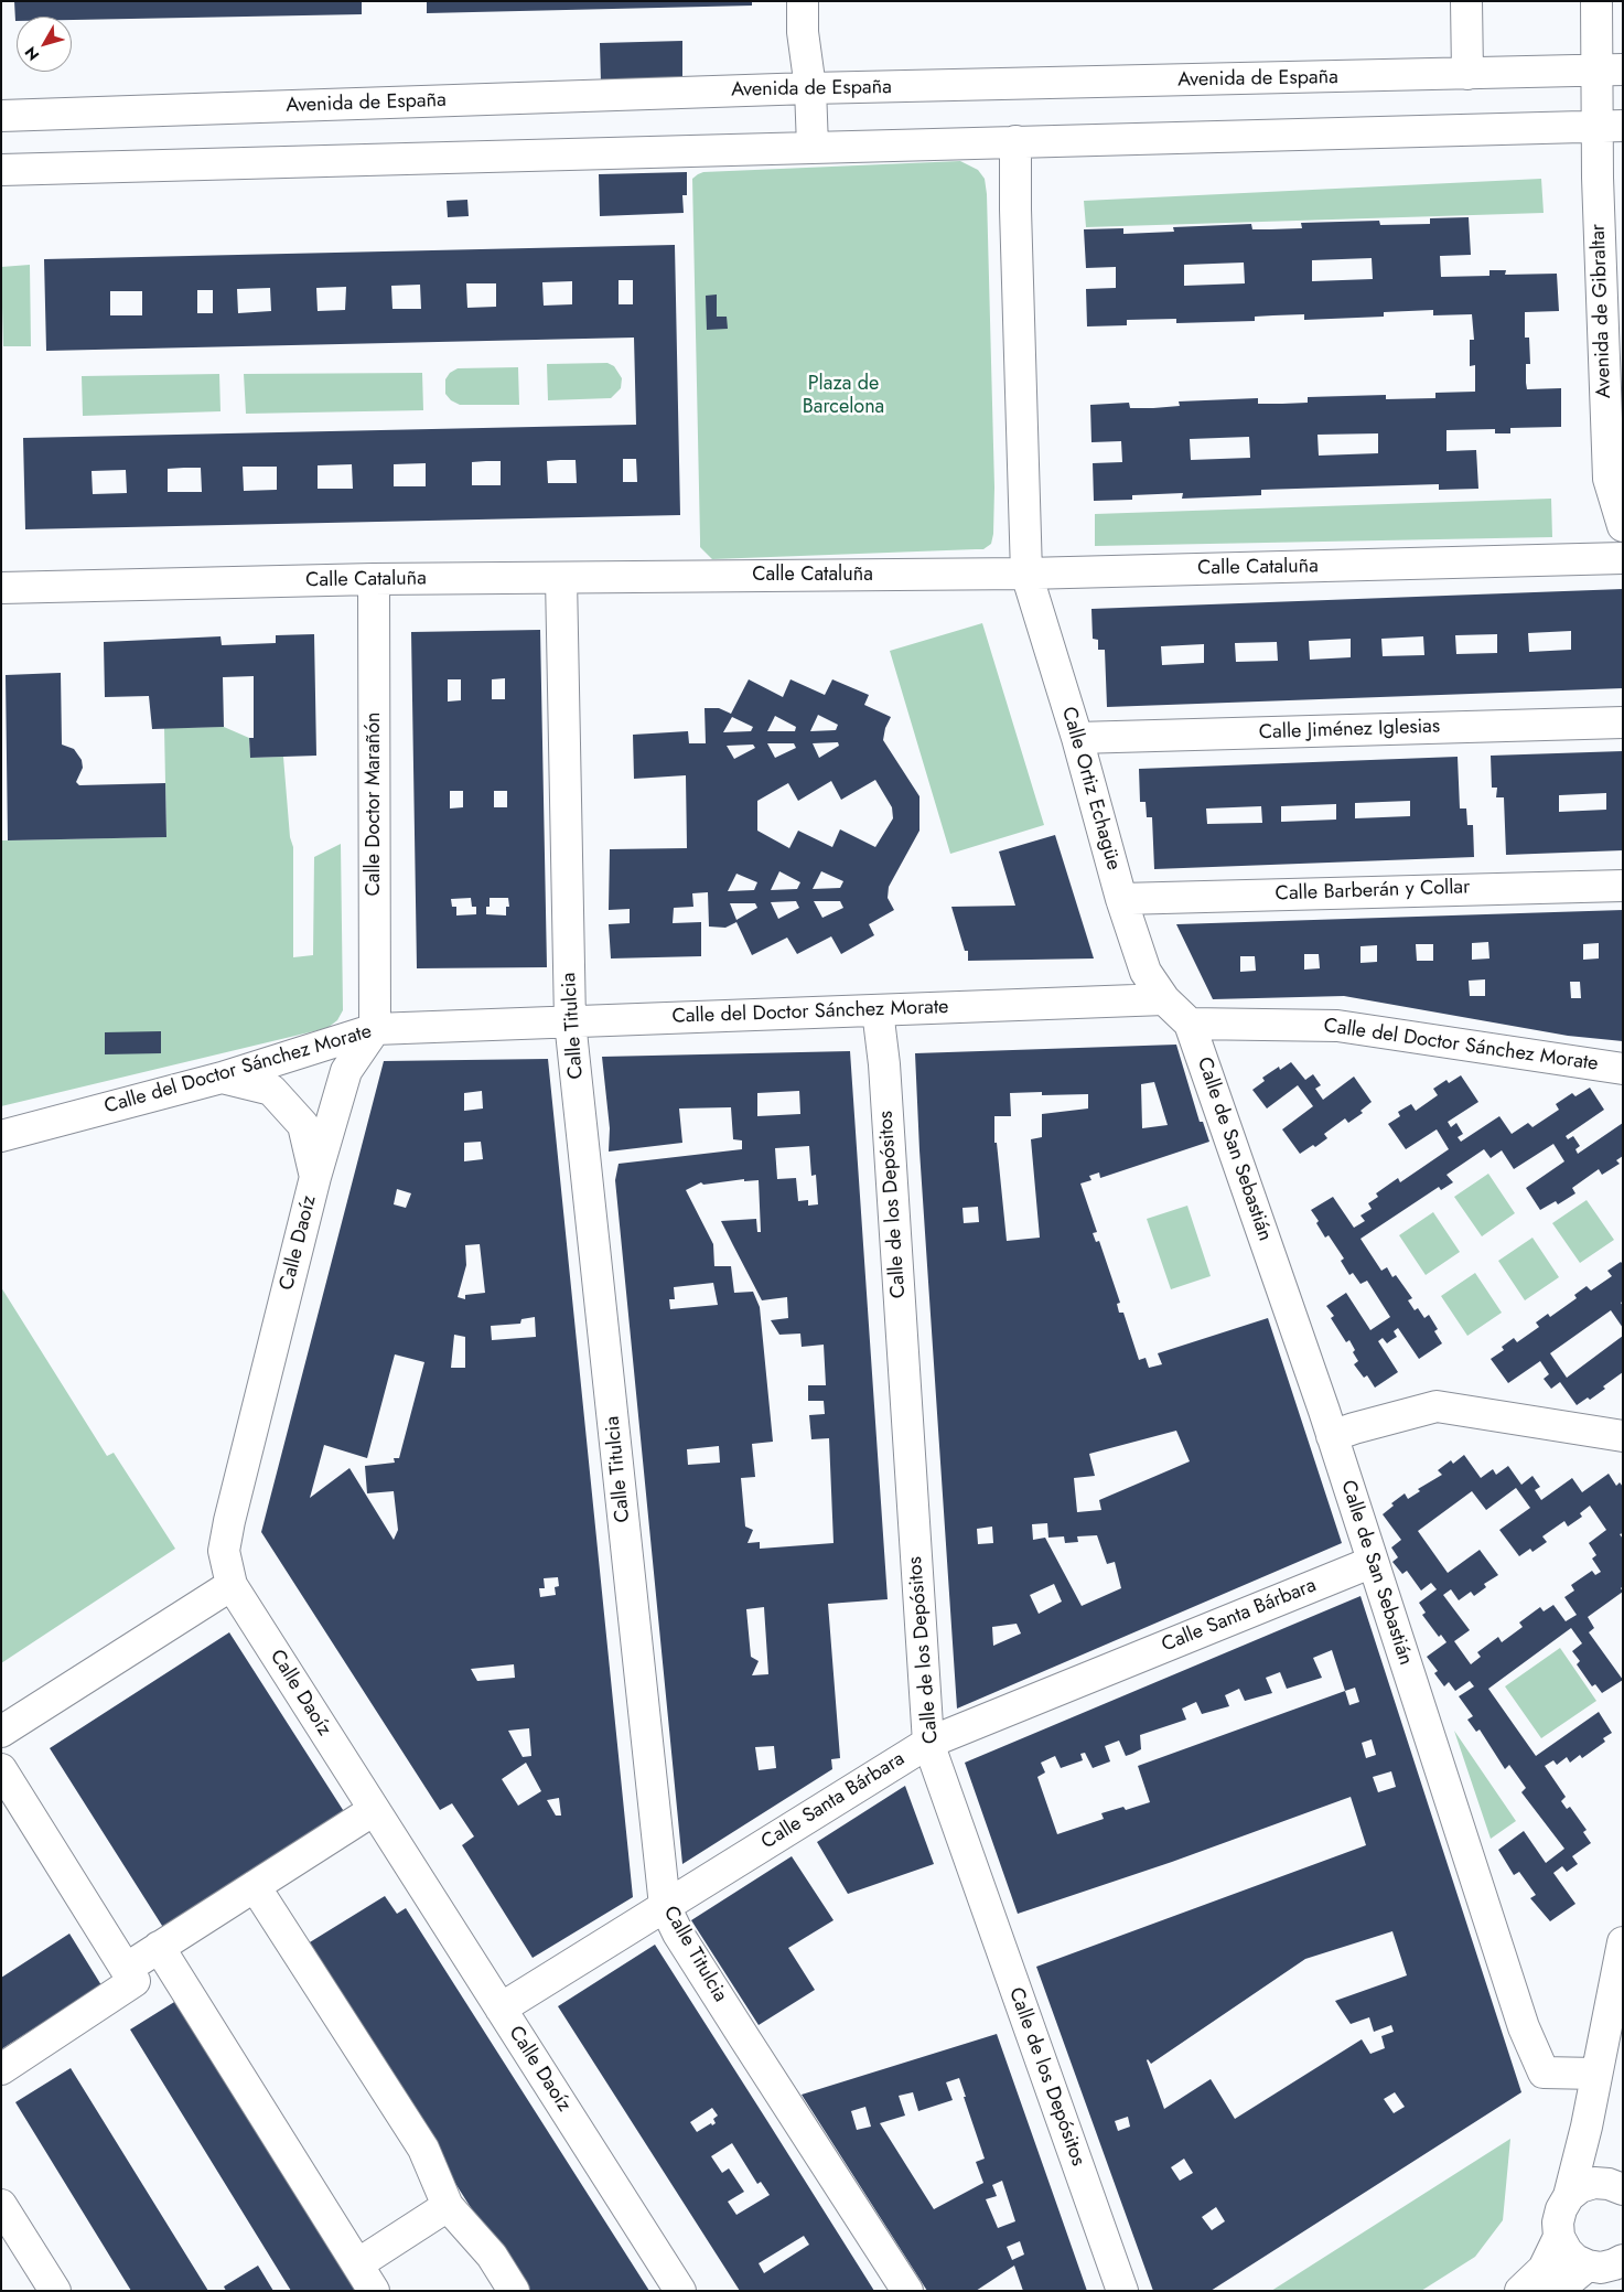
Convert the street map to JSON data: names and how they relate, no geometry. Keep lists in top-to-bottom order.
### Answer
{
  "streets": {
    "street": [
      "Avenida de España",
      "Avenida de Gibraltar",
      "Calle Cataluña",
      "Calle Jiménez Iglesias",
      "Calle Ortiz Echagüe",
      "Calle Doctor Marañón",
      "Calle Barberán y Collar",
      "Calle del Doctor Sánchez Morate",
      "Calle Titulcia",
      "Calle de San Sebastián",
      "Calle de los Depósitos",
      "Calle Daoíz",
      "Calle Santa Bárbara"
    ]
  },
  "crossings": [
    ["Avenida de España", "Avenida de Gibraltar"],
    ["Calle Cataluña", "Calle Ortiz Echagüe"],
    ["Calle Cataluña", "Calle Doctor Marañón"],
    ["Calle Cataluña", "Calle Titulcia"],
    ["Calle Jiménez Iglesias", "Calle Ortiz Echagüe"],
    ["Calle Ortiz Echagüe", "Calle Barberán y Collar"],
    ["Calle Ortiz Echagüe", "Calle del Doctor Sánchez Morate"],
    ["Calle Doctor Marañón", "Calle del Doctor Sánchez Morate"],
    ["Calle Doctor Marañón", "Calle Daoíz"],
    ["Calle del Doctor Sánchez Morate", "Calle Titulcia"],
    ["Calle del Doctor Sánchez Morate", "Calle de San Sebastián"],
    ["Calle del Doctor Sánchez Morate", "Calle de los Depósitos"],
    ["Calle del Doctor Sánchez Morate", "Calle Daoíz"],
    ["Calle Titulcia", "Calle Santa Bárbara"],
    ["Calle de San Sebastián", "Calle Santa Bárbara"],
    ["Calle de los Depósitos", "Calle Santa Bárbara"],
    ["Calle Daoíz", "Calle Santa Bárbara"]
  ],
  "parks": ["Plaza de Barcelona"],
  "north": "bottom left"
}
